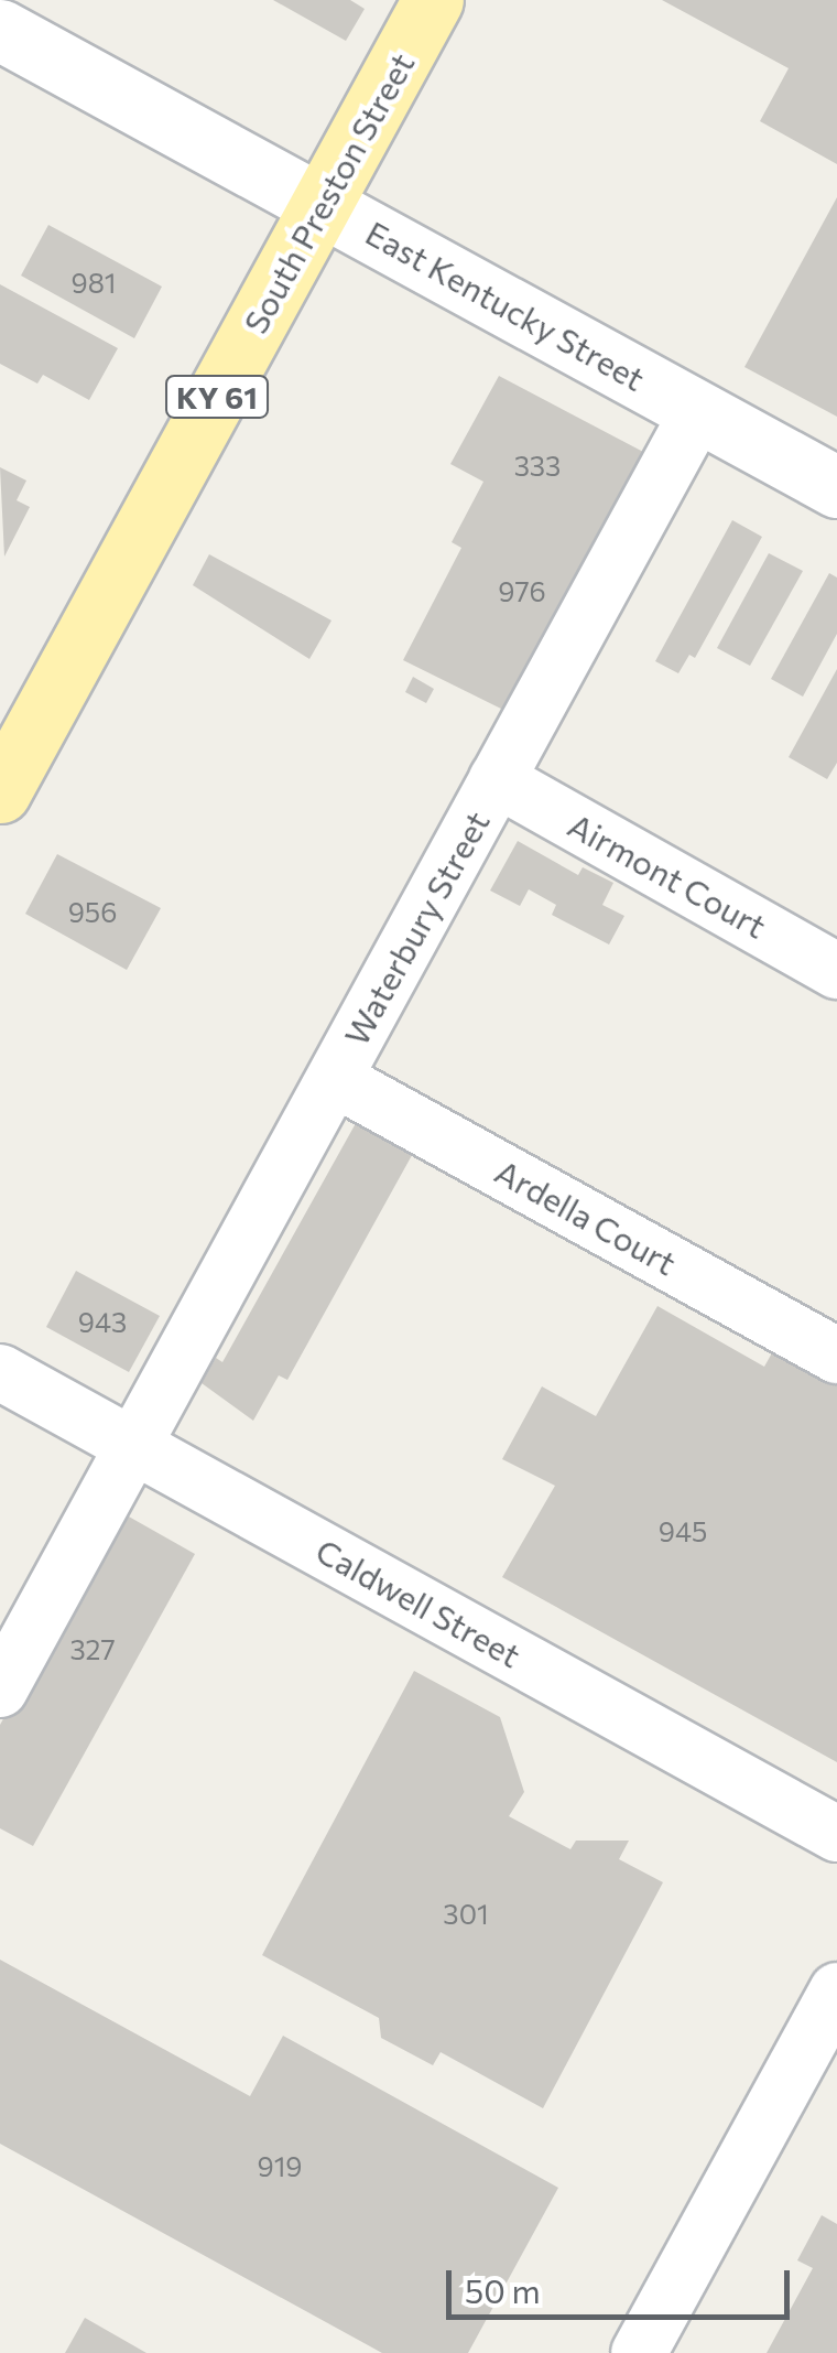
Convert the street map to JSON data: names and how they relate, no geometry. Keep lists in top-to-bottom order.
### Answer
{
  "streets": {
    "main road": ["South Preston Street", "KY 61"],
    "street": [
      "East Kentucky Street",
      "Airmont Court",
      "Waterbury Street",
      "Ardella Court",
      "Caldwell Street"
    ]
  },
  "crossings": [
    ["South Preston Street", "East Kentucky Street"],
    ["East Kentucky Street", "Waterbury Street"],
    ["Airmont Court", "Waterbury Street"],
    ["Waterbury Street", "Ardella Court"],
    ["Waterbury Street", "Caldwell Street"]
  ],
  "house_numbers": [
    "981",
    "333",
    "976",
    "956",
    "943",
    "945",
    "327",
    "301",
    "919"
  ],
  "scale_bar": "50 m"
}
